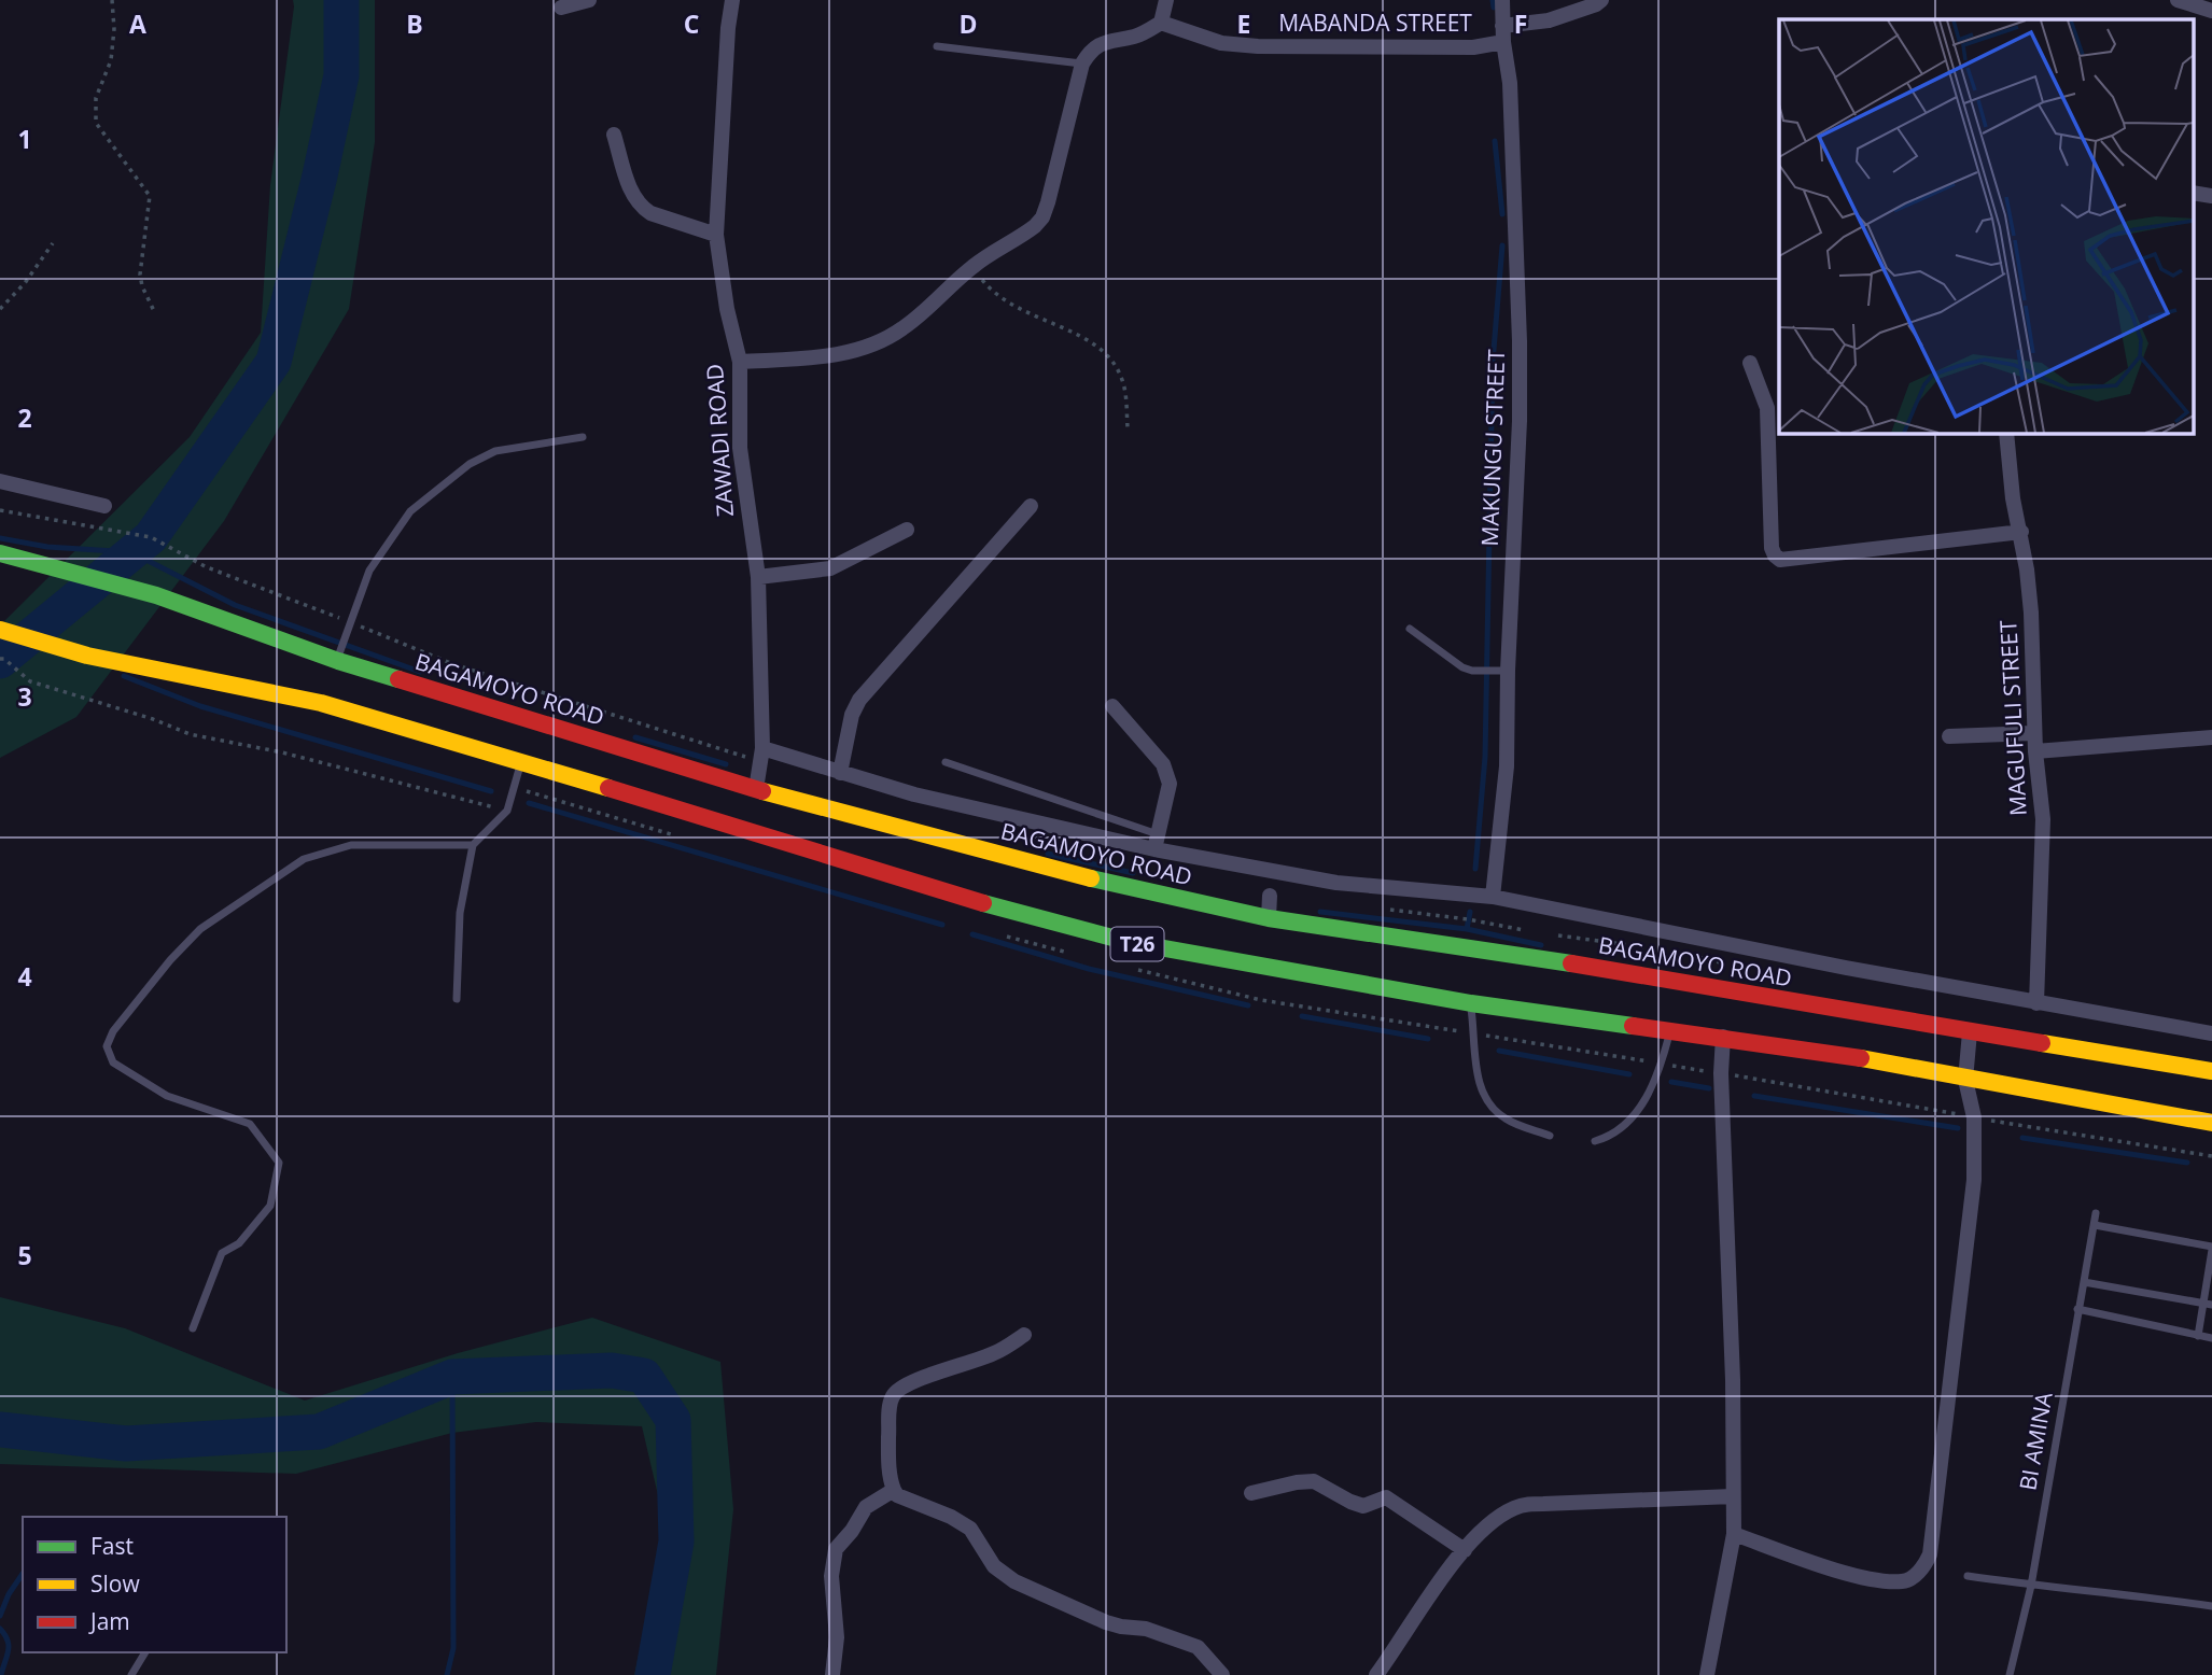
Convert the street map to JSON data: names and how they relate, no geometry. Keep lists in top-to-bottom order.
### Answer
{
  "streets": {
    "highway": ["BAGAMOYO ROAD", "T26"],
    "street": [
      "MABANDA STREET",
      "ZAWADI ROAD",
      "MAKUNGU STREET",
      "MAGUFULI STREET"
    ],
    "lane": ["BI AMINA"]
  },
  "crossings": [
    ["MABANDA STREET", "MAKUNGU STREET"],
    ["ZAWADI ROAD", "BAGAMOYO ROAD"]
  ],
  "legend": ["Fast", "Slow", "Jam"],
  "grid": {
    "columns": [
      "A",
      "B",
      "C",
      "D",
      "E",
      "F"
    ],
    "rows": [
      "1",
      "2",
      "3",
      "4",
      "5"
    ]
  }
}
